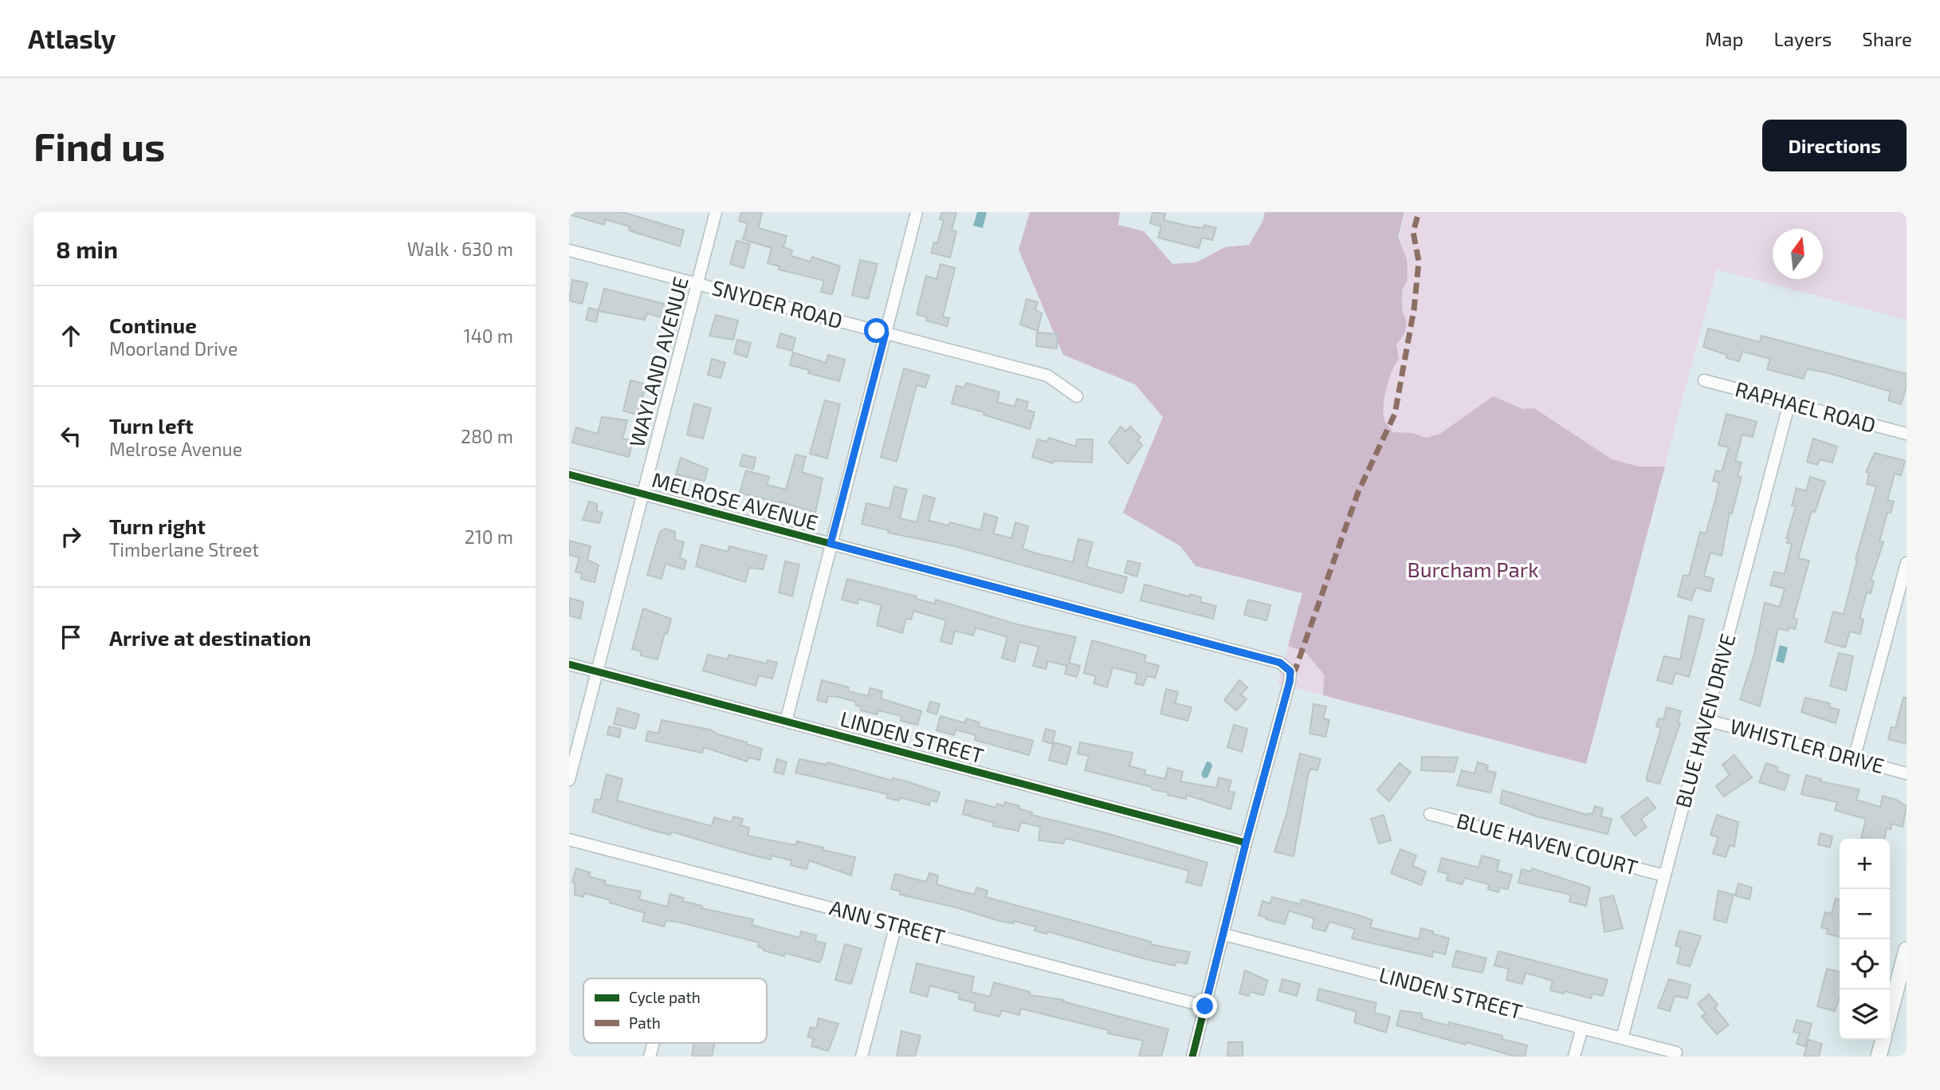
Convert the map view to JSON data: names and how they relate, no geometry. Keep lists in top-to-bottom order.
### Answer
{
  "streets": {
    "street": [
      "SNYDER ROAD",
      "WAYLAND AVENUE",
      "RAPHAEL ROAD",
      "MELROSE AVENUE",
      "BLUE HAVEN DRIVE",
      "LINDEN STREET",
      "WHISTLER DRIVE",
      "BLUE HAVEN COURT",
      "ANN STREET"
    ]
  },
  "crossings": [
    ["SNYDER ROAD", "WAYLAND AVENUE"],
    ["WAYLAND AVENUE", "MELROSE AVENUE"],
    ["WAYLAND AVENUE", "LINDEN STREET"],
    ["RAPHAEL ROAD", "BLUE HAVEN DRIVE"],
    ["MELROSE AVENUE", "LINDEN STREET"],
    ["BLUE HAVEN DRIVE", "LINDEN STREET"],
    ["BLUE HAVEN DRIVE", "WHISTLER DRIVE"],
    ["BLUE HAVEN DRIVE", "BLUE HAVEN COURT"]
  ],
  "parks": ["Burcham Park"],
  "legend": ["Cycle path", "Path"],
  "north": "top",
  "page": {
    "header": "Atlasly",
    "nav": ["Map", "Layers", "Share"],
    "buttons": "Directions",
    "title": "Find us",
    "heading": ["8 min", "Walk · 630 m"],
    "list": [
      ["Continue", "Moorland Drive", "140 m"],
      ["Turn left", "Melrose Avenue", "280 m"],
      ["Turn right", "Timberlane Street", "210 m"],
      "Arrive at destination"
    ],
    "map_buttons": ["+", "−"]
  }
}
